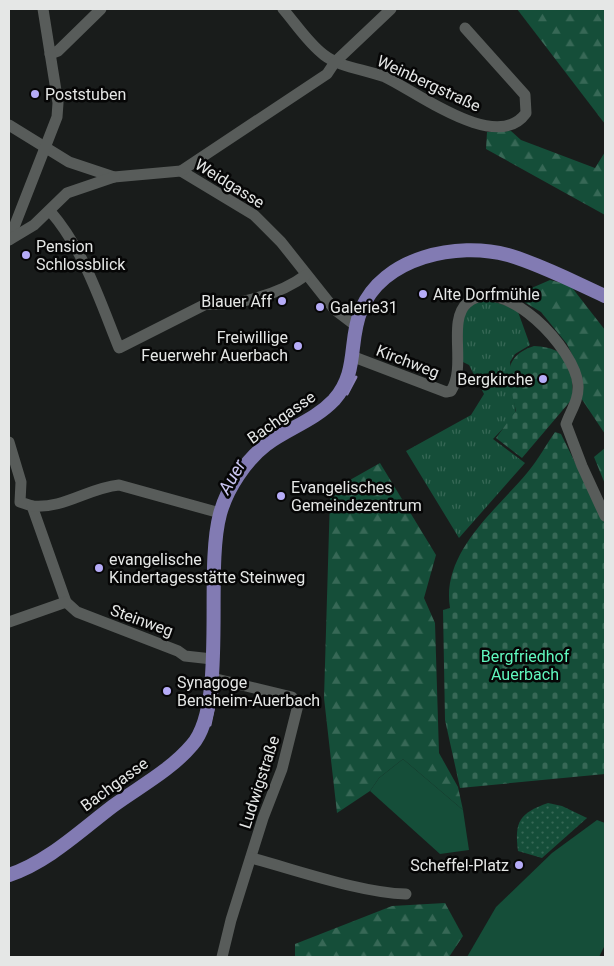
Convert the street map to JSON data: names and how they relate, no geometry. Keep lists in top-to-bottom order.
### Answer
{
  "streets": {
    "main road": ["Bachgasse"],
    "street": [
      "Weinbergstraße",
      "Weidgasse",
      "Kirchweg",
      "Steinweg",
      "Ludwigstraße"
    ]
  },
  "crossings": [
    ["Weidgasse", "Bachgasse"],
    ["Kirchweg", "Bachgasse"],
    ["Bachgasse", "Steinweg"],
    ["Bachgasse", "Ludwigstraße"]
  ],
  "water": ["Auer"],
  "parks": ["Bergfriedhof Auerbach"],
  "places": [
    "Poststuben",
    "Pension Schlossblick",
    "Alte Dorfmühle",
    "Blauer Aff",
    "Galerie31",
    "Freiwillige Feuerwehr Auerbach",
    "Bergkirche",
    "Evangelisches Gemeindezentrum",
    "evangelische Kindertagesstätte Steinweg",
    "Synagoge Bensheim-Auerbach",
    "Scheffel-Platz"
  ]
}
